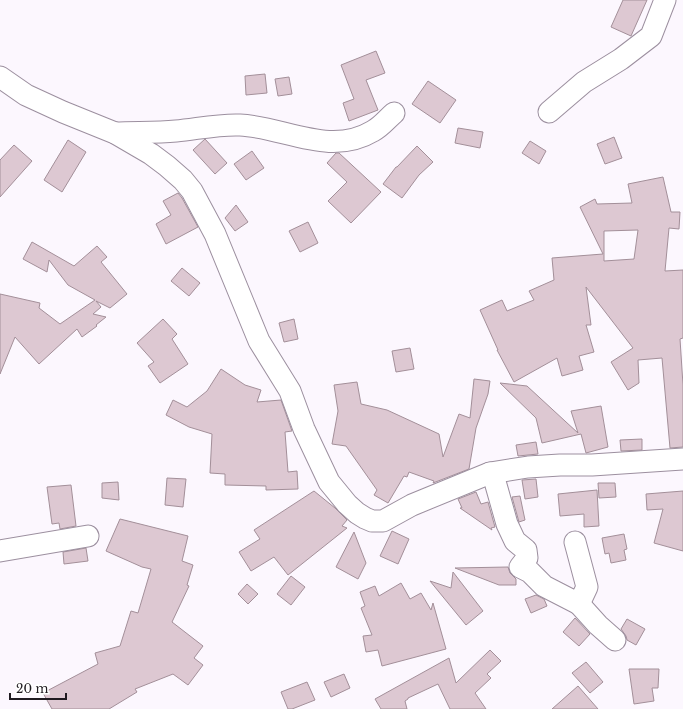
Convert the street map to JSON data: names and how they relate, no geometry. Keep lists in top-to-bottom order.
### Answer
{
  "scale_bar": "20 m"
}
